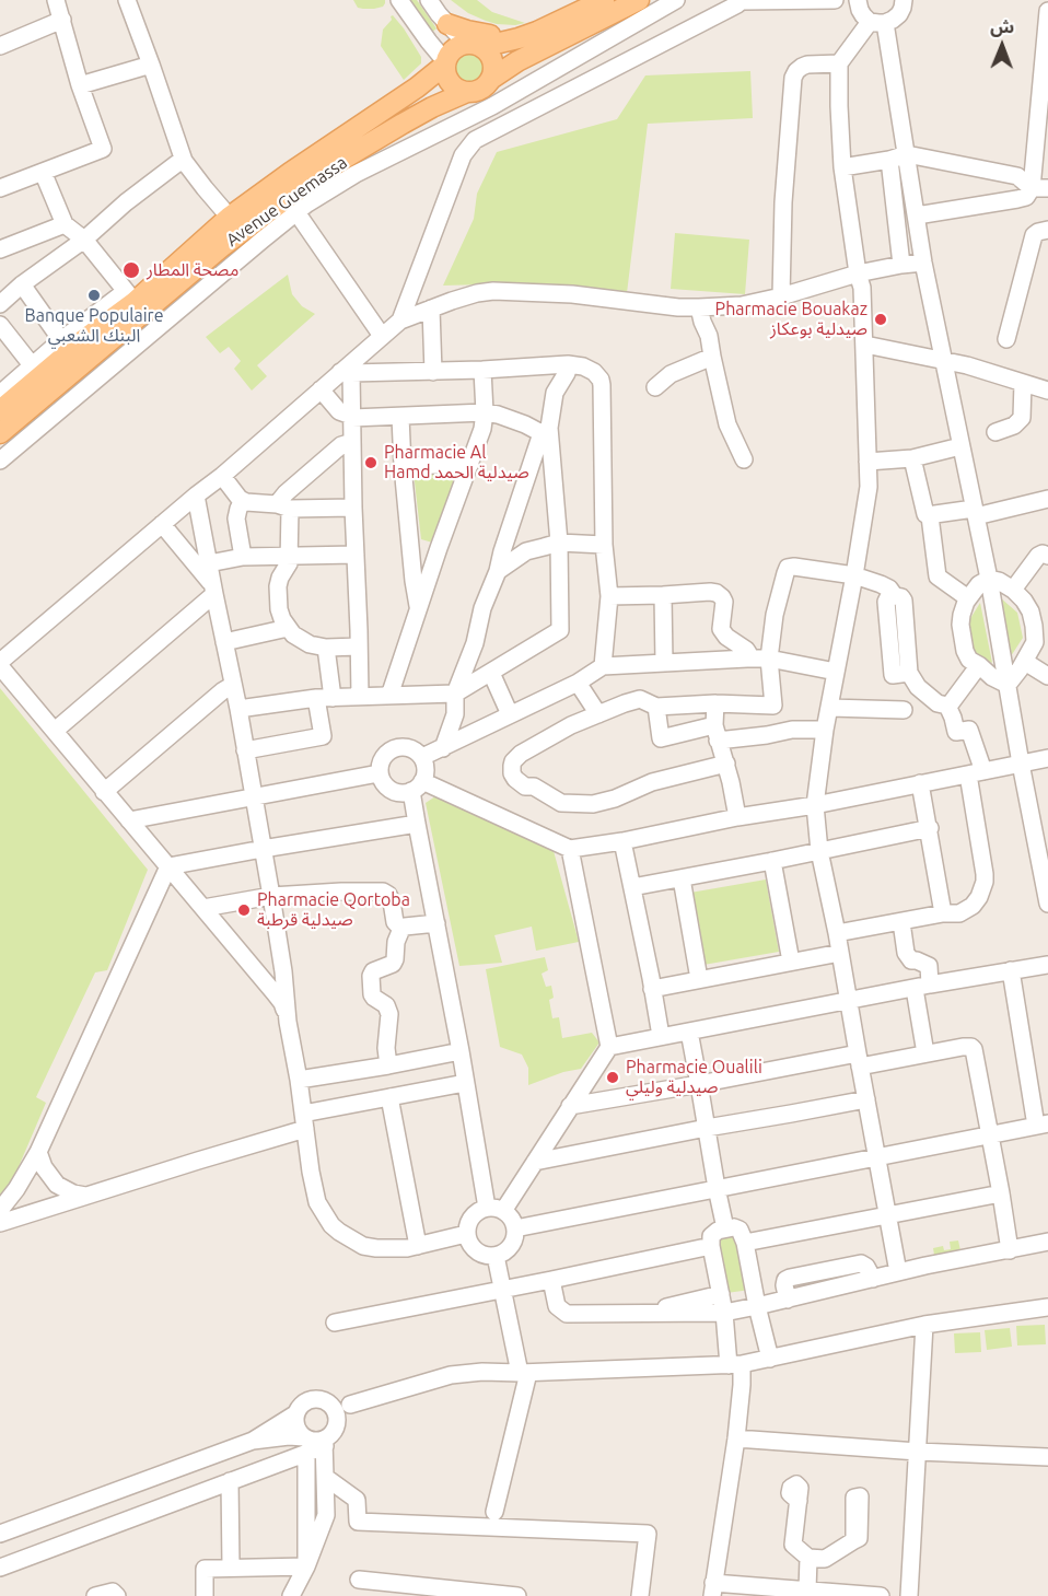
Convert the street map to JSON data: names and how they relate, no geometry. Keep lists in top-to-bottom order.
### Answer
{
  "streets": {
    "main road": ["Avenue Guemassa"]
  },
  "places": [
    "مصحة المطار",
    "Banque Populaire البنك الشعبي",
    "Pharmacie Bouakaz صيدلية بوعكاز",
    "Pharmacie Al Hamd صيدلية الحمد",
    "Pharmacie Qortoba صيدلية قرطبة",
    "Pharmacie Oualili صيدلية وليلي"
  ],
  "north": "top"
}
